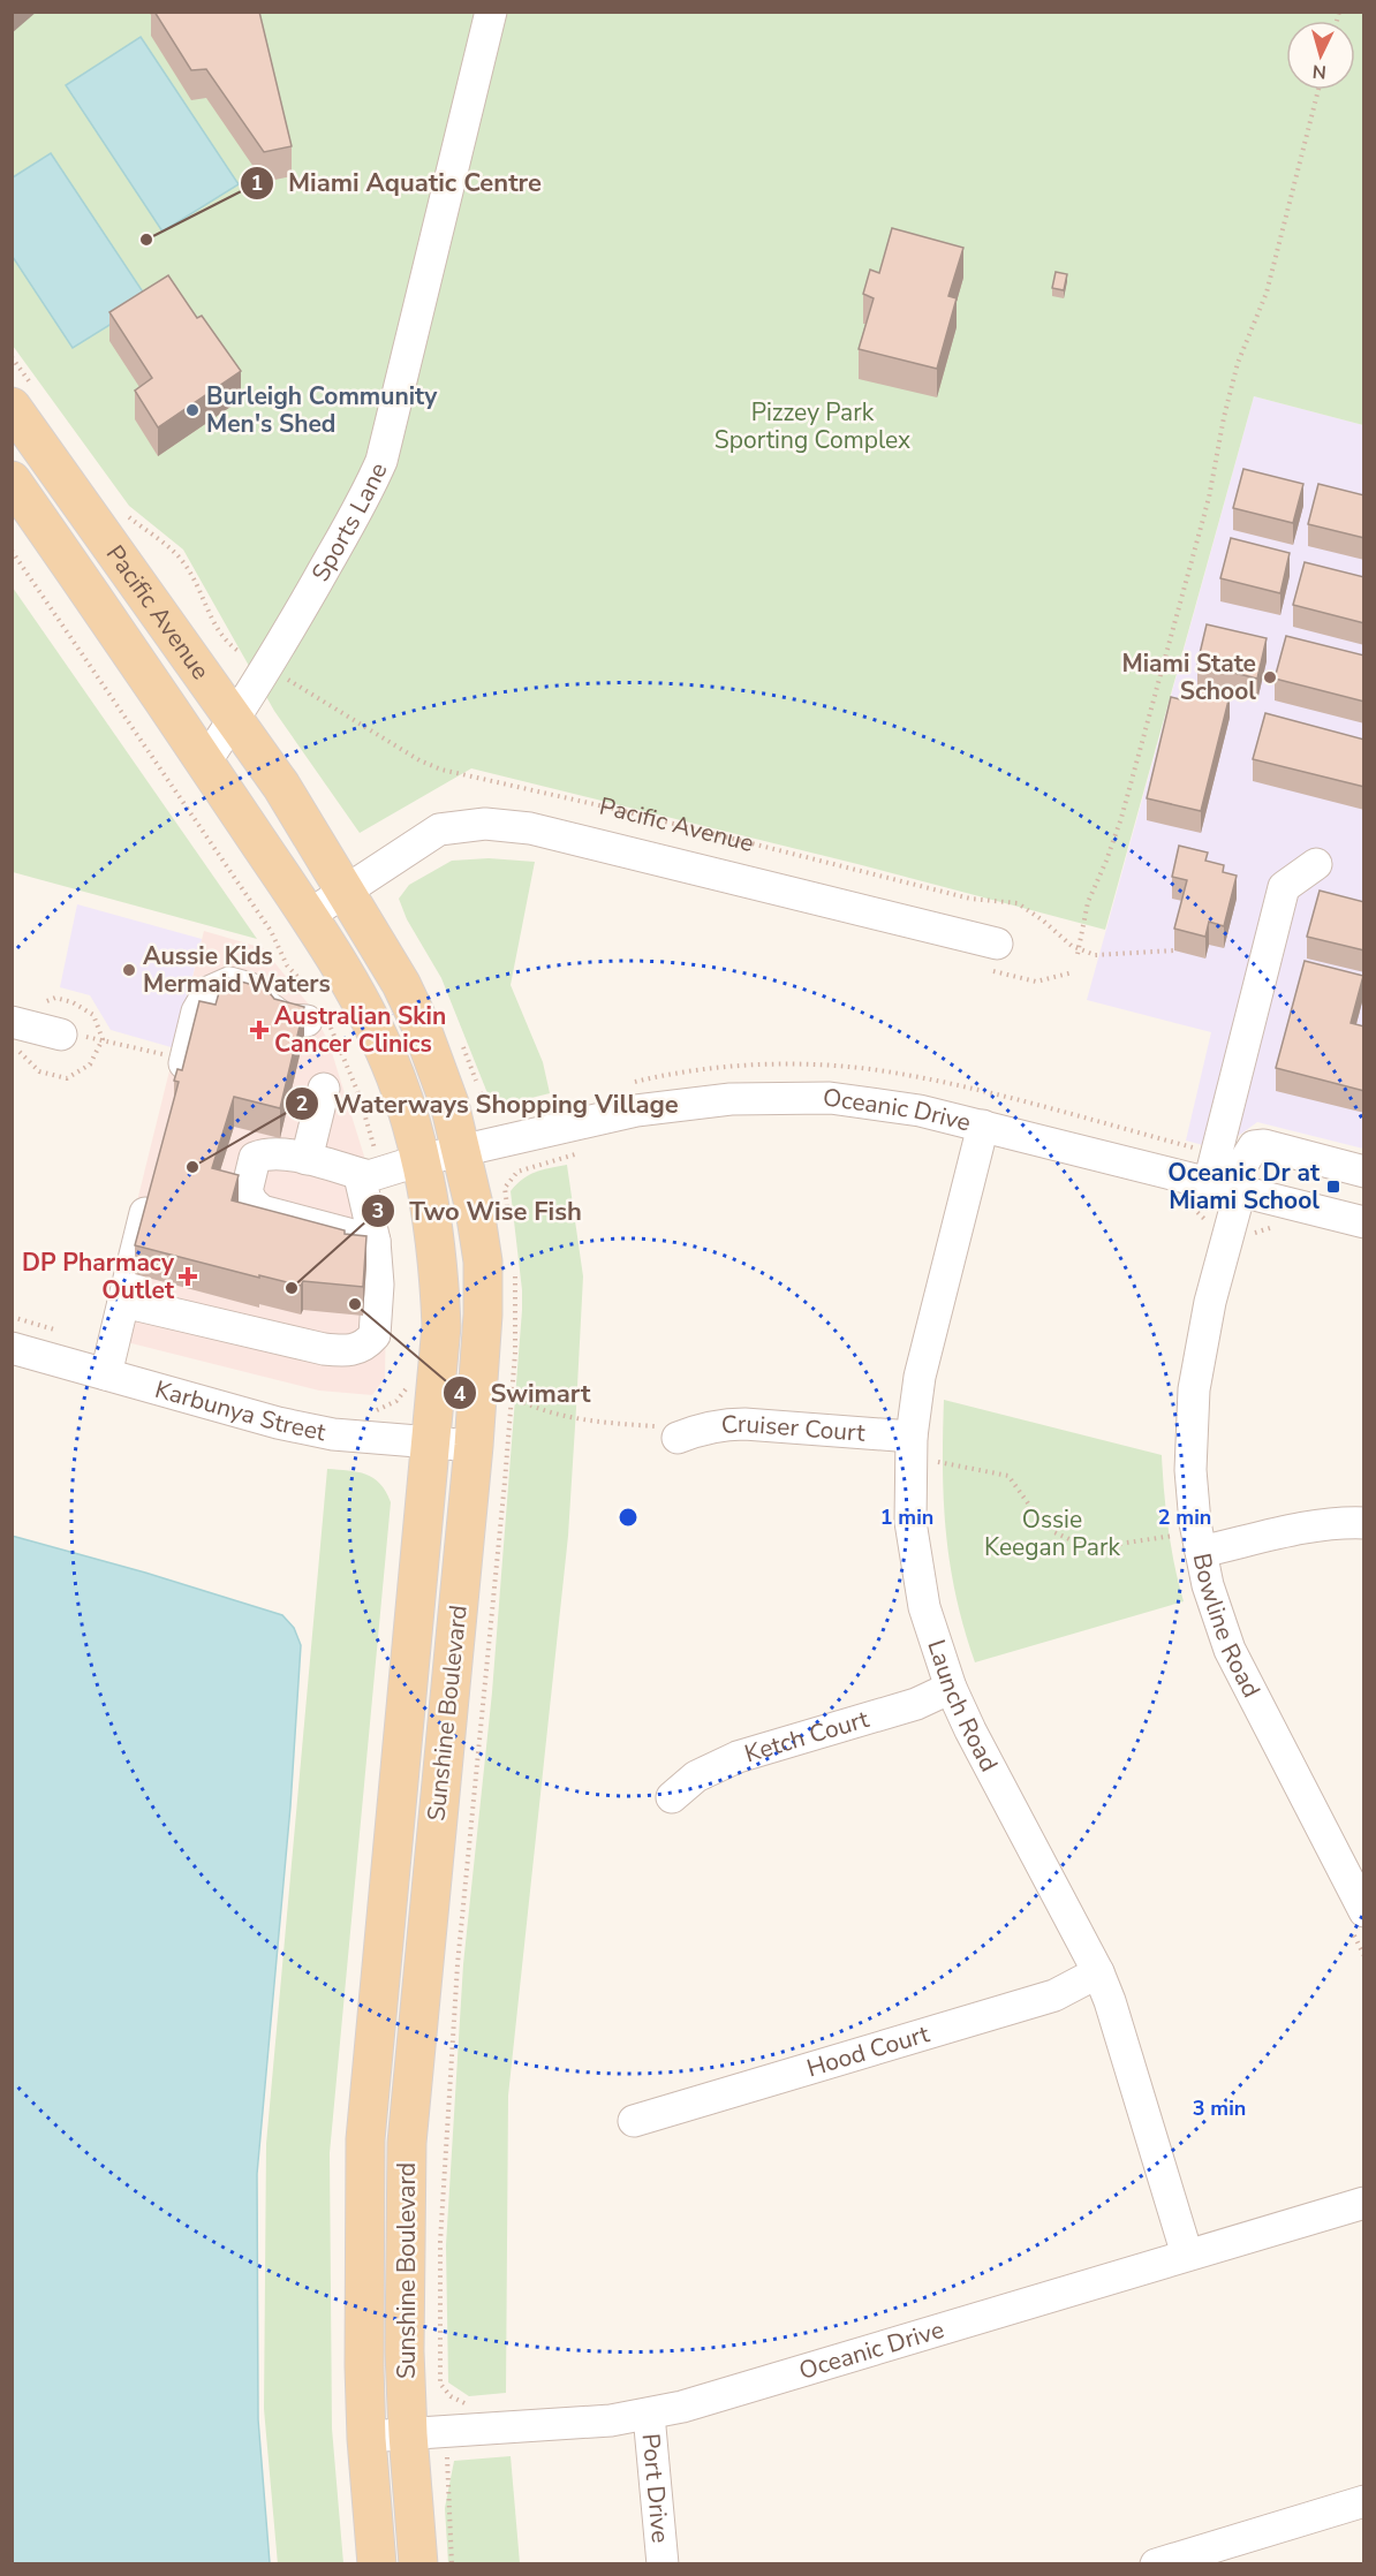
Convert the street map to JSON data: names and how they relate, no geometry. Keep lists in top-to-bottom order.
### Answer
{
  "streets": {
    "main road": ["Pacific Avenue", "Sunshine Boulevard"],
    "street": [
      "Sports Lane",
      "Oceanic Drive",
      "Karbunya Street",
      "Cruiser Court",
      "Bowline Road",
      "Launch Road",
      "Ketch Court",
      "Hood Court",
      "Port Drive"
    ]
  },
  "crossings": [
    ["Sports Lane", "Pacific Avenue"],
    ["Pacific Avenue", "Sunshine Boulevard"],
    ["Oceanic Drive", "Bowline Road"],
    ["Oceanic Drive", "Launch Road"],
    ["Oceanic Drive", "Sunshine Boulevard"],
    ["Oceanic Drive", "Port Drive"],
    ["Karbunya Street", "Sunshine Boulevard"],
    ["Cruiser Court", "Launch Road"],
    ["Launch Road", "Ketch Court"],
    ["Launch Road", "Hood Court"]
  ],
  "parks": ["Pizzey Park Sporting Complex", "Ossie Keegan Park"],
  "places": {
    "other": [
      "Miami Aquatic Centre",
      "Burleigh Community Men's Shed",
      "Miami State School",
      "Aussie Kids Mermaid Waters",
      "Waterways Shopping Village",
      "Two Wise Fish",
      "Swimart"
    ],
    "health": ["Australian Skin Cancer Clinics", "DP Pharmacy Outlet"],
    "transit": ["Oceanic Dr at Miami School"]
  },
  "north": "bottom",
  "rings": ["1 min", "2 min", "3 min"]
}
